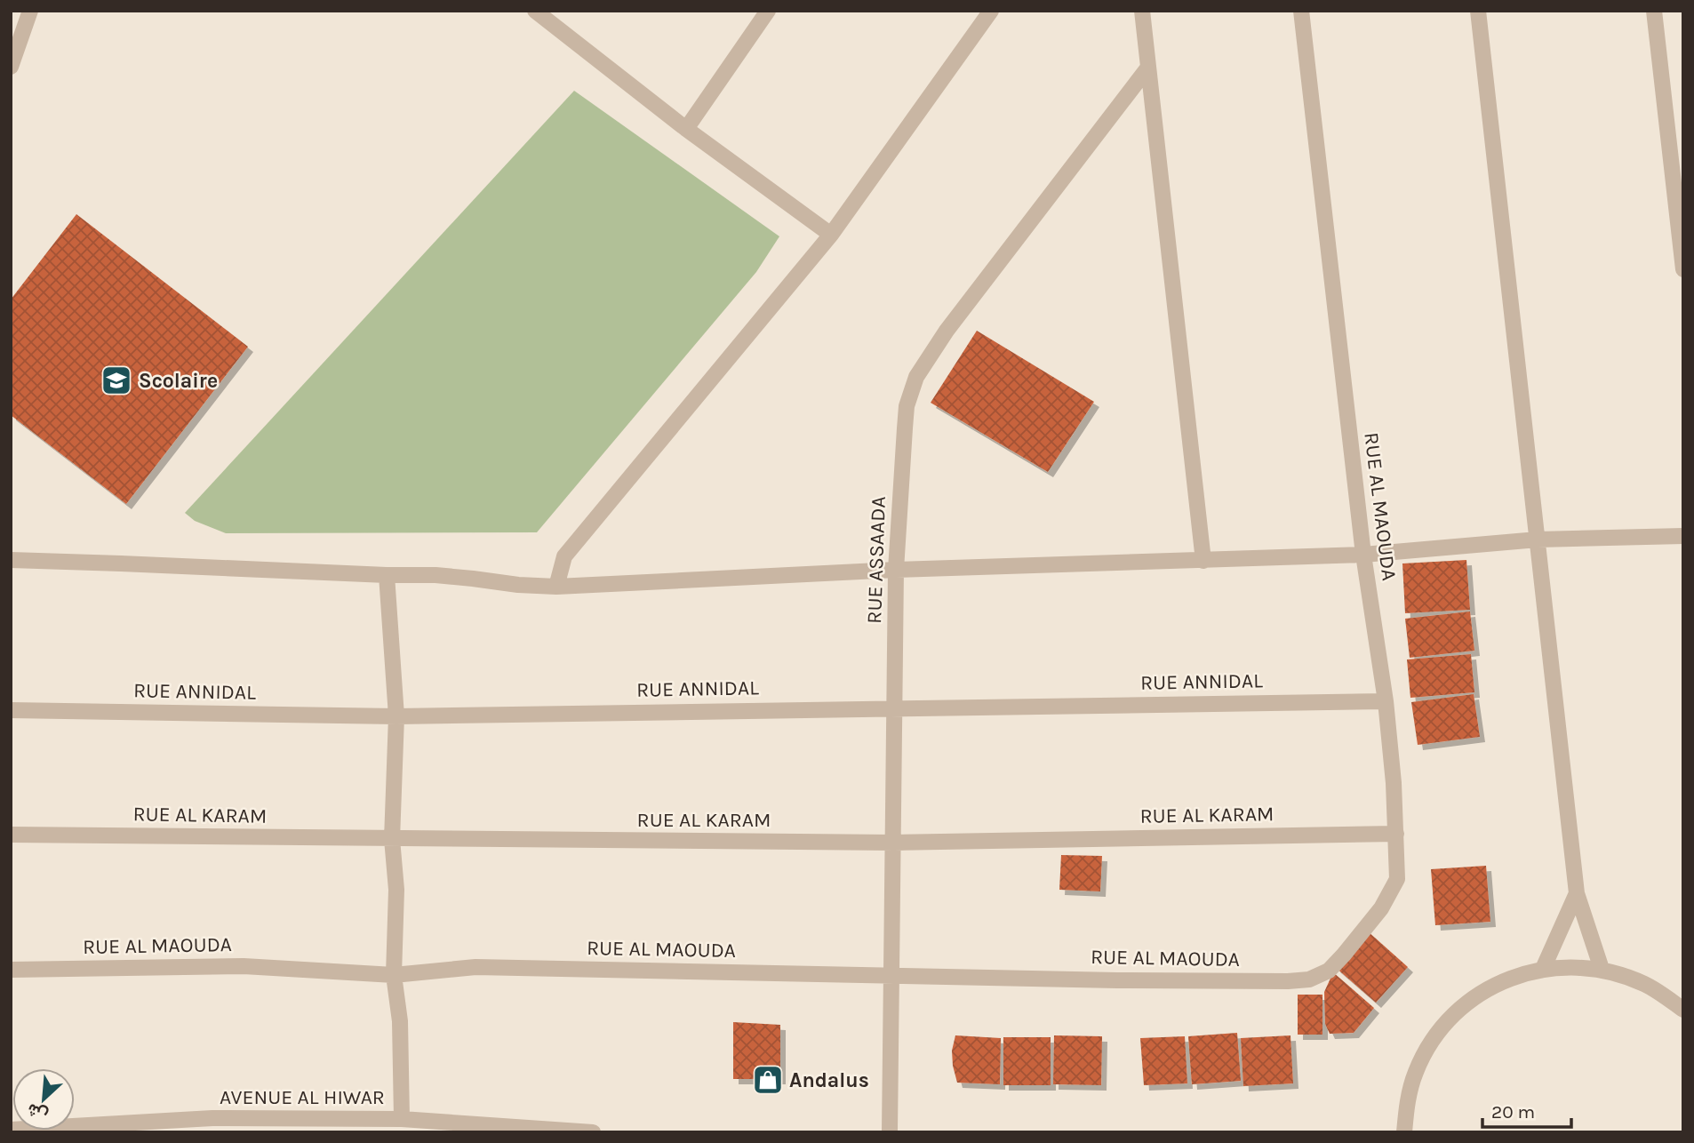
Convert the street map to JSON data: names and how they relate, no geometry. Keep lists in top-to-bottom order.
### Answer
{
  "streets": {
    "street": [
      "RUE AL MAOUDA",
      "RUE ASSAADA",
      "RUE ANNIDAL",
      "RUE AL KARAM",
      "AVENUE AL HIWAR"
    ]
  },
  "crossings": [
    ["RUE AL MAOUDA", "RUE ASSAADA"],
    ["RUE AL MAOUDA", "RUE ANNIDAL"],
    ["RUE AL MAOUDA", "RUE AL KARAM"],
    ["RUE ASSAADA", "RUE ANNIDAL"],
    ["RUE ASSAADA", "RUE AL KARAM"]
  ],
  "places": {
    "school or university": ["Scolaire"],
    "shop": ["Andalus"]
  },
  "scale_bar": "20 m",
  "north": "bottom left"
}
